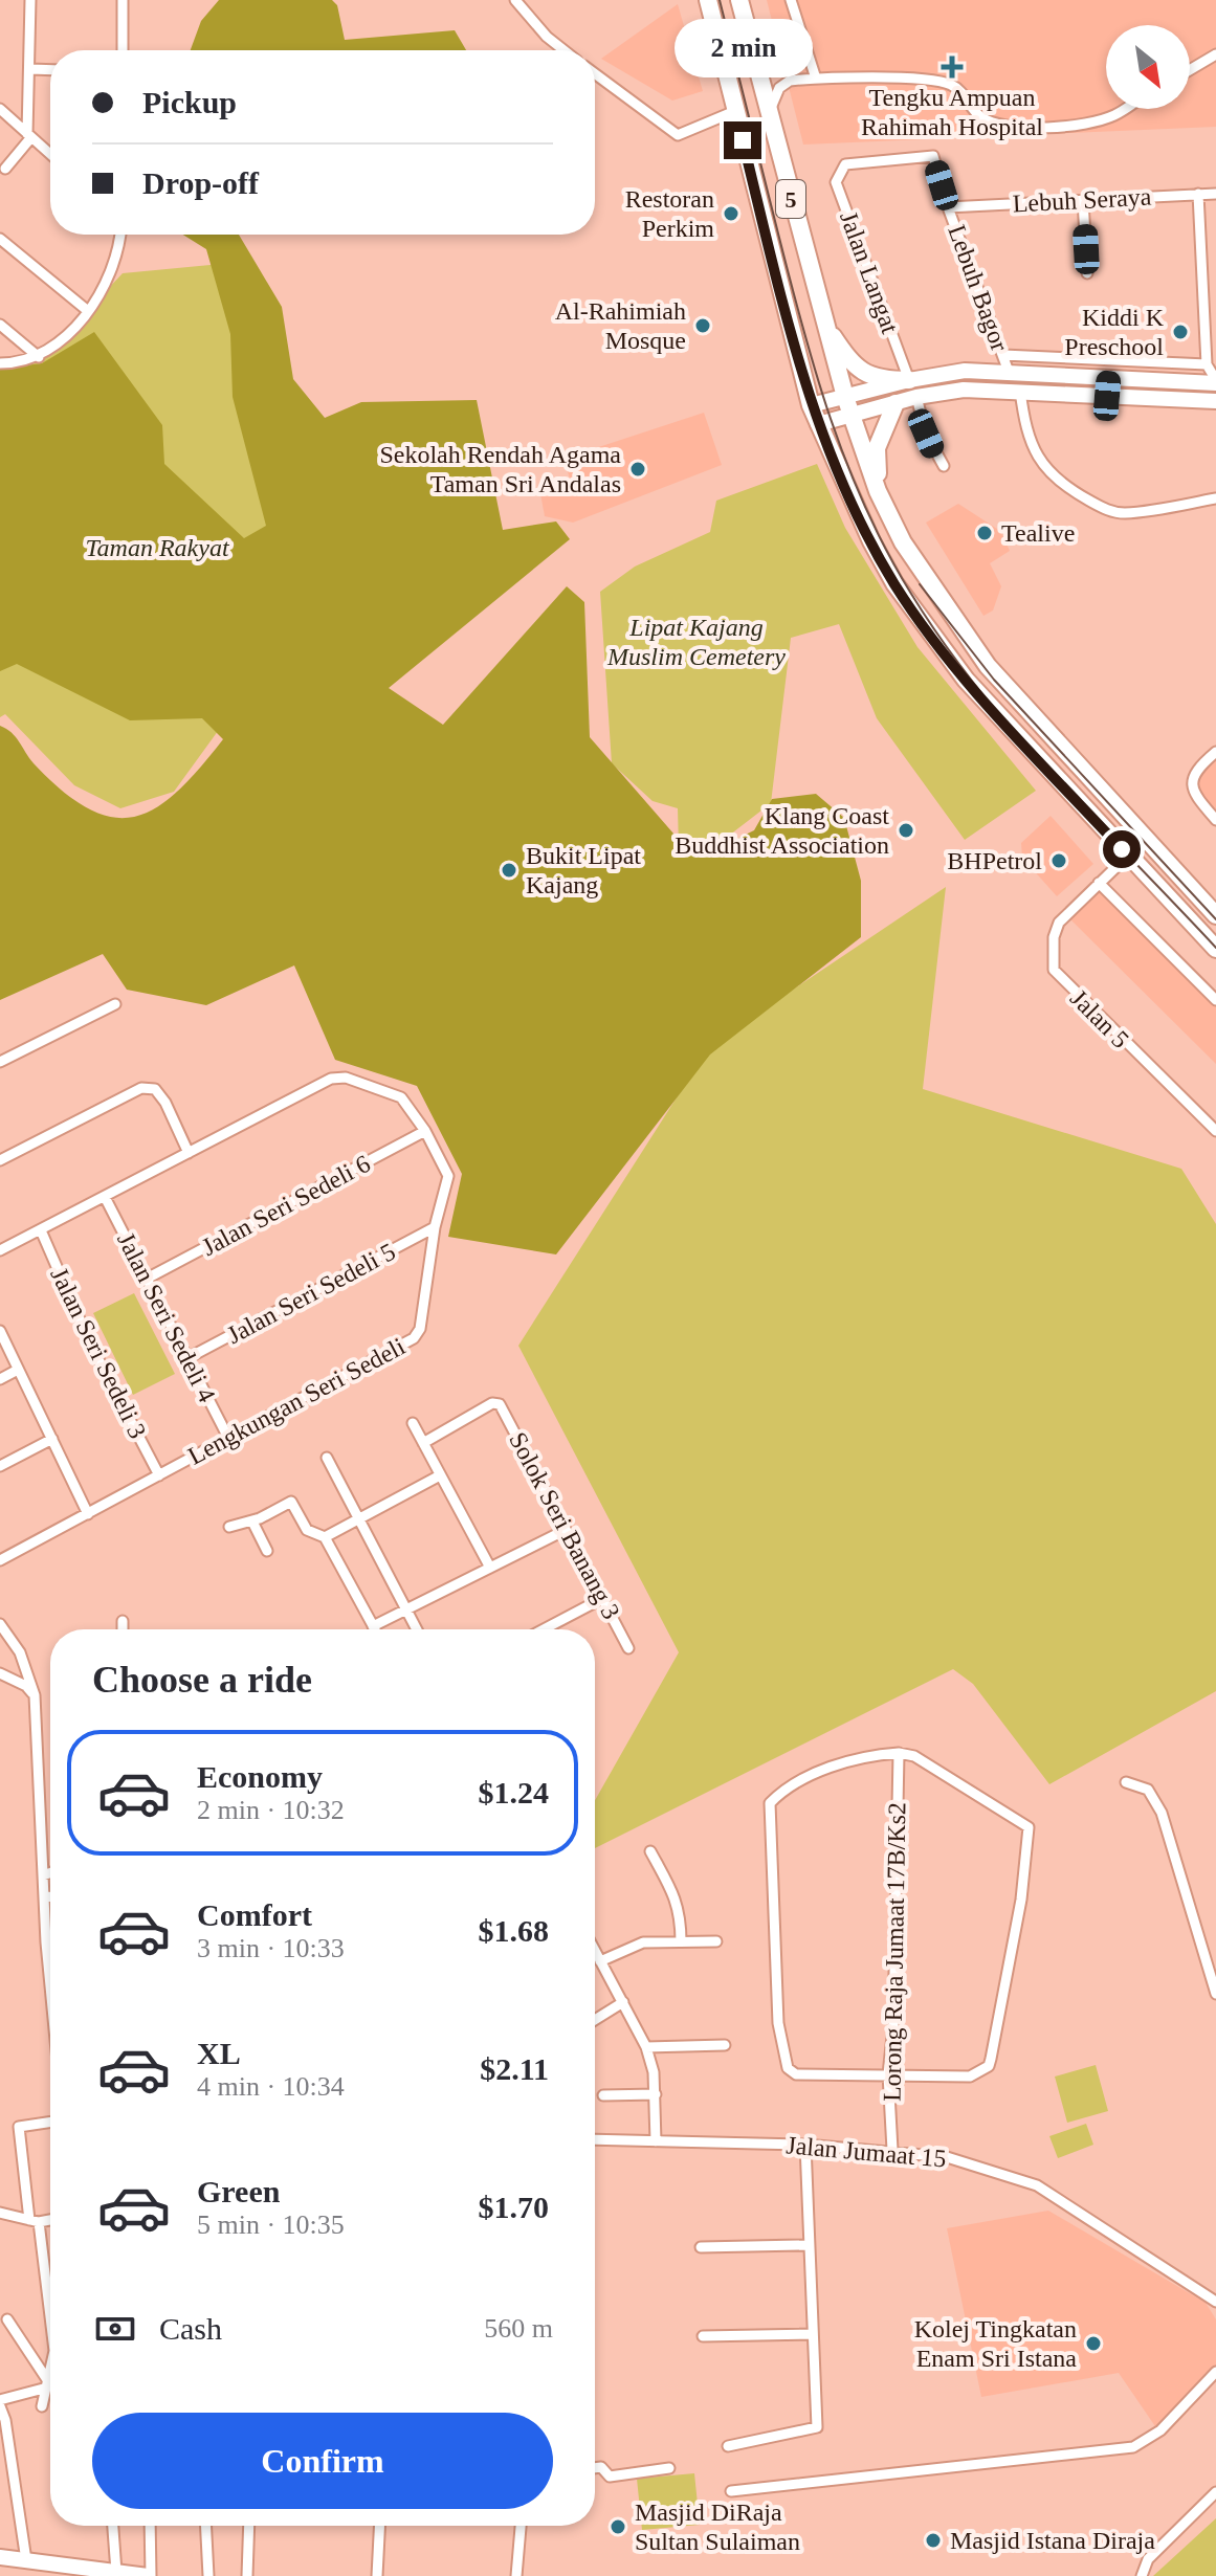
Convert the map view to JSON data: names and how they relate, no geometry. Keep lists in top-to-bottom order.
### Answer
{
  "streets": {
    "highway": ["5"],
    "street": [
      "Lebuh Seraya",
      "Jalan Langat",
      "Lebuh Bagor",
      "Jalan 5",
      "Jalan Seri Sedeli 6",
      "Jalan Seri Sedeli 5",
      "Jalan Seri Sedeli 4",
      "Jalan Seri Sedeli 3",
      "Lengkungan Seri Sedeli",
      "Solok Seri Banang 3",
      "Lorong Raja Jumaat 17B/Ks2",
      "Jalan Jumaat 15"
    ]
  },
  "crossings": [
    ["5", "Jalan 5"],
    ["Lebuh Seraya", "Lebuh Bagor"],
    ["Jalan Langat", "Lebuh Bagor"],
    ["Jalan Seri Sedeli 6", "Jalan Seri Sedeli 4"],
    ["Jalan Seri Sedeli 6", "Lengkungan Seri Sedeli"],
    ["Jalan Seri Sedeli 5", "Jalan Seri Sedeli 4"],
    ["Jalan Seri Sedeli 5", "Lengkungan Seri Sedeli"],
    ["Jalan Seri Sedeli 4", "Lengkungan Seri Sedeli"],
    ["Jalan Seri Sedeli 3", "Lengkungan Seri Sedeli"],
    ["Lorong Raja Jumaat 17B/Ks2", "Jalan Jumaat 15"]
  ],
  "parks": ["Taman Rakyat", "Lipat Kajang Muslim Cemetery"],
  "places": {
    "health": ["Tengku Ampuan Rahimah Hospital"],
    "other": [
      "Restoran Perkim",
      "Al-Rahimiah Mosque",
      "Kiddi K Preschool",
      "Sekolah Rendah Agama Taman Sri Andalas",
      "Tealive",
      "Klang Coast Buddhist Association",
      "BHPetrol",
      "Bukit Lipat Kajang",
      "Kolej Tingkatan Enam Sri Istana",
      "Masjid DiRaja Sultan Sulaiman",
      "Masjid Istana Diraja"
    ]
  },
  "north": "bottom right",
  "page": {
    "bubble": "2 min",
    "banner": ["Pickup", "Drop-off"],
    "heading": "Choose a ride",
    "list": [
      {
        "name": "Economy",
        "note": "2 min · 10:32",
        "value": "$1.24"
      },
      {
        "name": "Comfort",
        "note": "3 min · 10:33",
        "value": "$1.68"
      },
      {
        "name": "XL",
        "note": "4 min · 10:34",
        "value": "$2.11"
      },
      {
        "name": "Green",
        "note": "5 min · 10:35",
        "value": "$1.70"
      }
    ],
    "pay": ["Cash", "560 m"],
    "buttons": "Confirm"
  }
}
